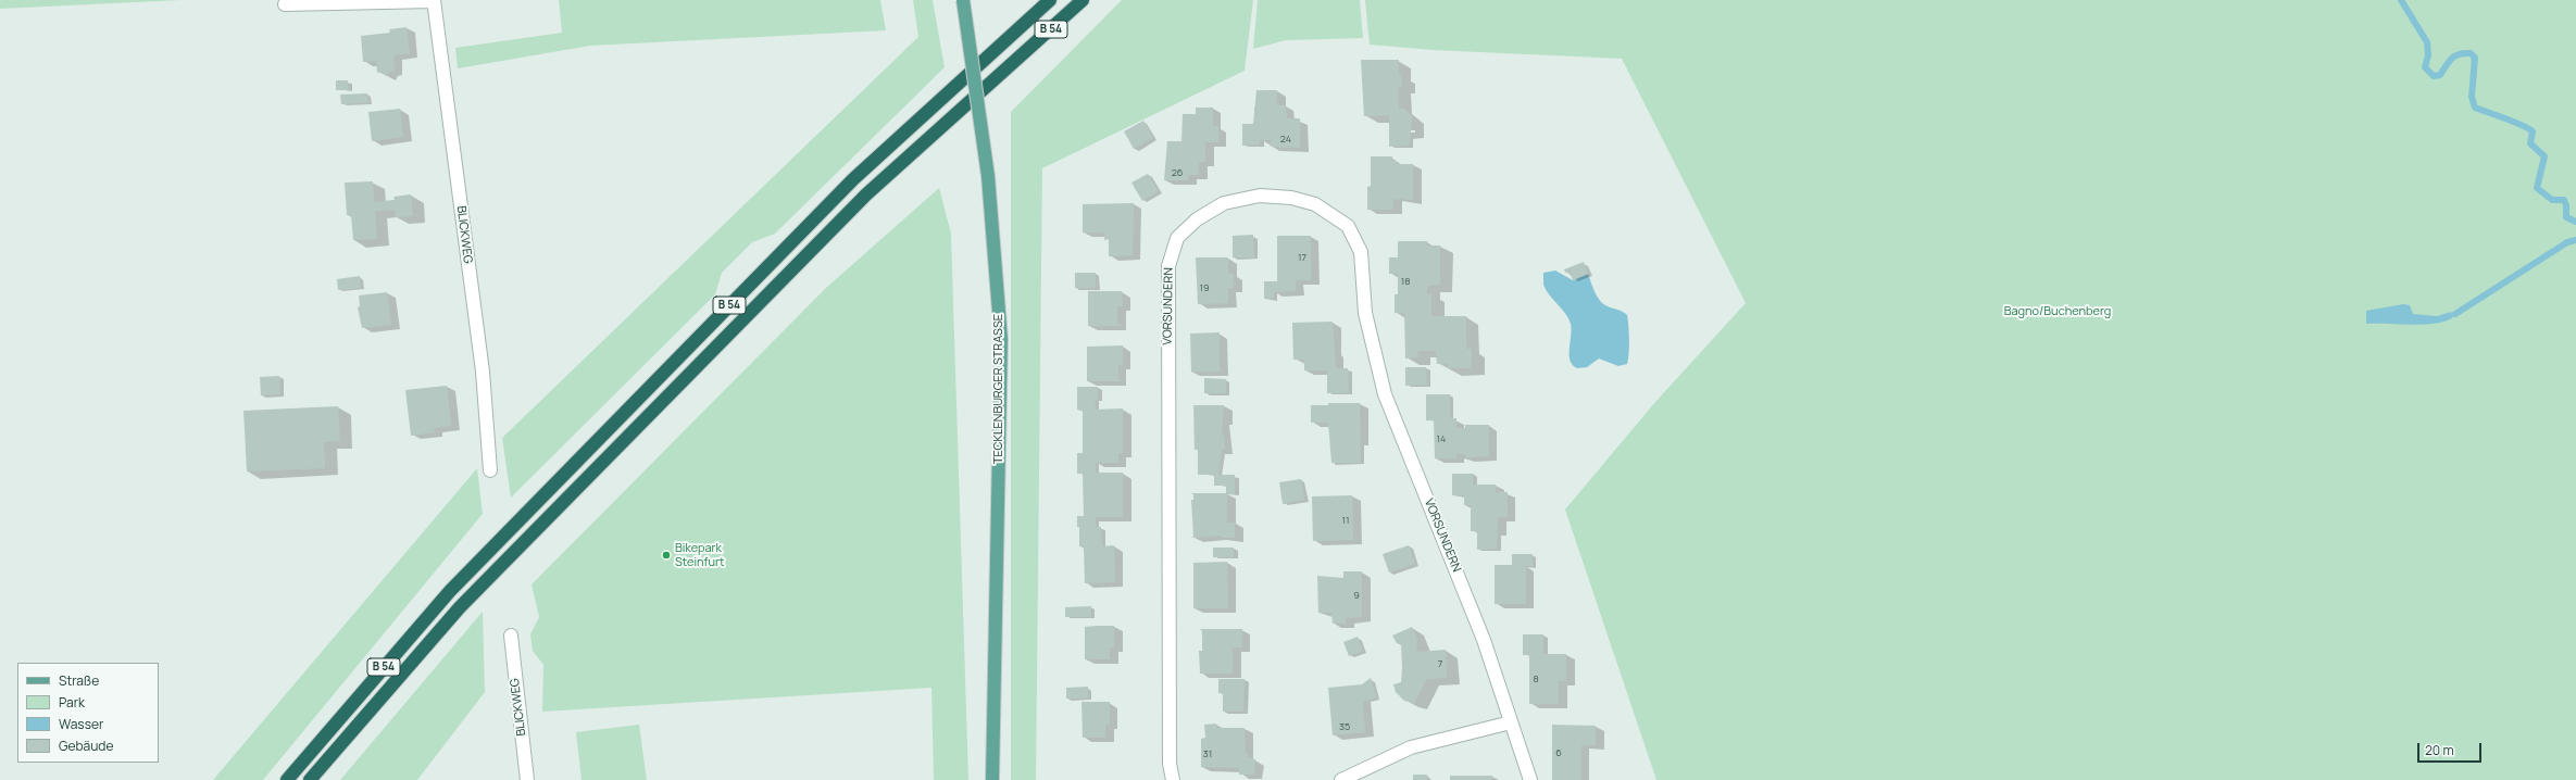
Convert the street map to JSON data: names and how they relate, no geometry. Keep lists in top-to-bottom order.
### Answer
{
  "streets": {
    "highway": ["B 54"],
    "main road": ["TECKLENBURGER STRASSE"],
    "street": ["BLICKWEG", "VORSUNDERN"]
  },
  "parks": ["Bagno/Buchenberg"],
  "places": ["Bikepark Steinfurt"],
  "house_numbers": [
    "24",
    "26",
    "17",
    "18",
    "19",
    "14",
    "11",
    "9",
    "7",
    "8",
    "35",
    "6",
    "31"
  ],
  "legend": [
    "Straße",
    "Park",
    "Wasser",
    "Gebäude"
  ],
  "scale_bar": "20 m"
}
